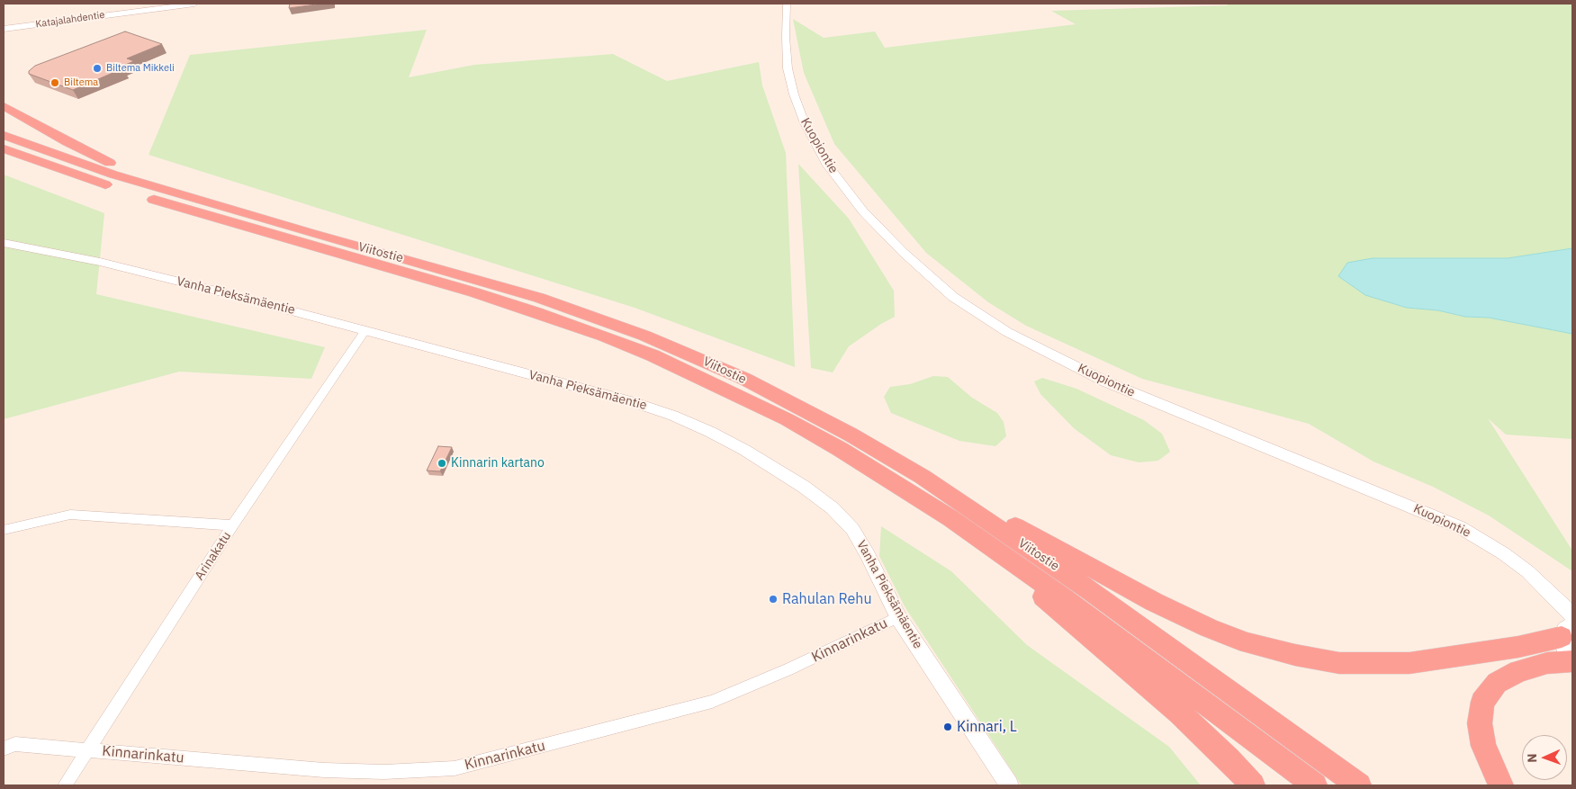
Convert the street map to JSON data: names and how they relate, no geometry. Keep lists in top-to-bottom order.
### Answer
{
  "streets": {
    "highway": ["Viitostie"],
    "street": [
      "Katajalahdentie",
      "Kuopiontie",
      "Vanha Pieksämäentie",
      "Arinakatu",
      "Kinnarinkatu"
    ]
  },
  "crossings": [
    ["Vanha Pieksämäentie", "Arinakatu"],
    ["Vanha Pieksämäentie", "Kinnarinkatu"],
    ["Arinakatu", "Kinnarinkatu"]
  ],
  "places": [
    "Biltema Mikkeli",
    "Biltema",
    "Kinnarin kartano",
    "Rahulan Rehu",
    "Kinnari, L"
  ],
  "north": "left"
}
